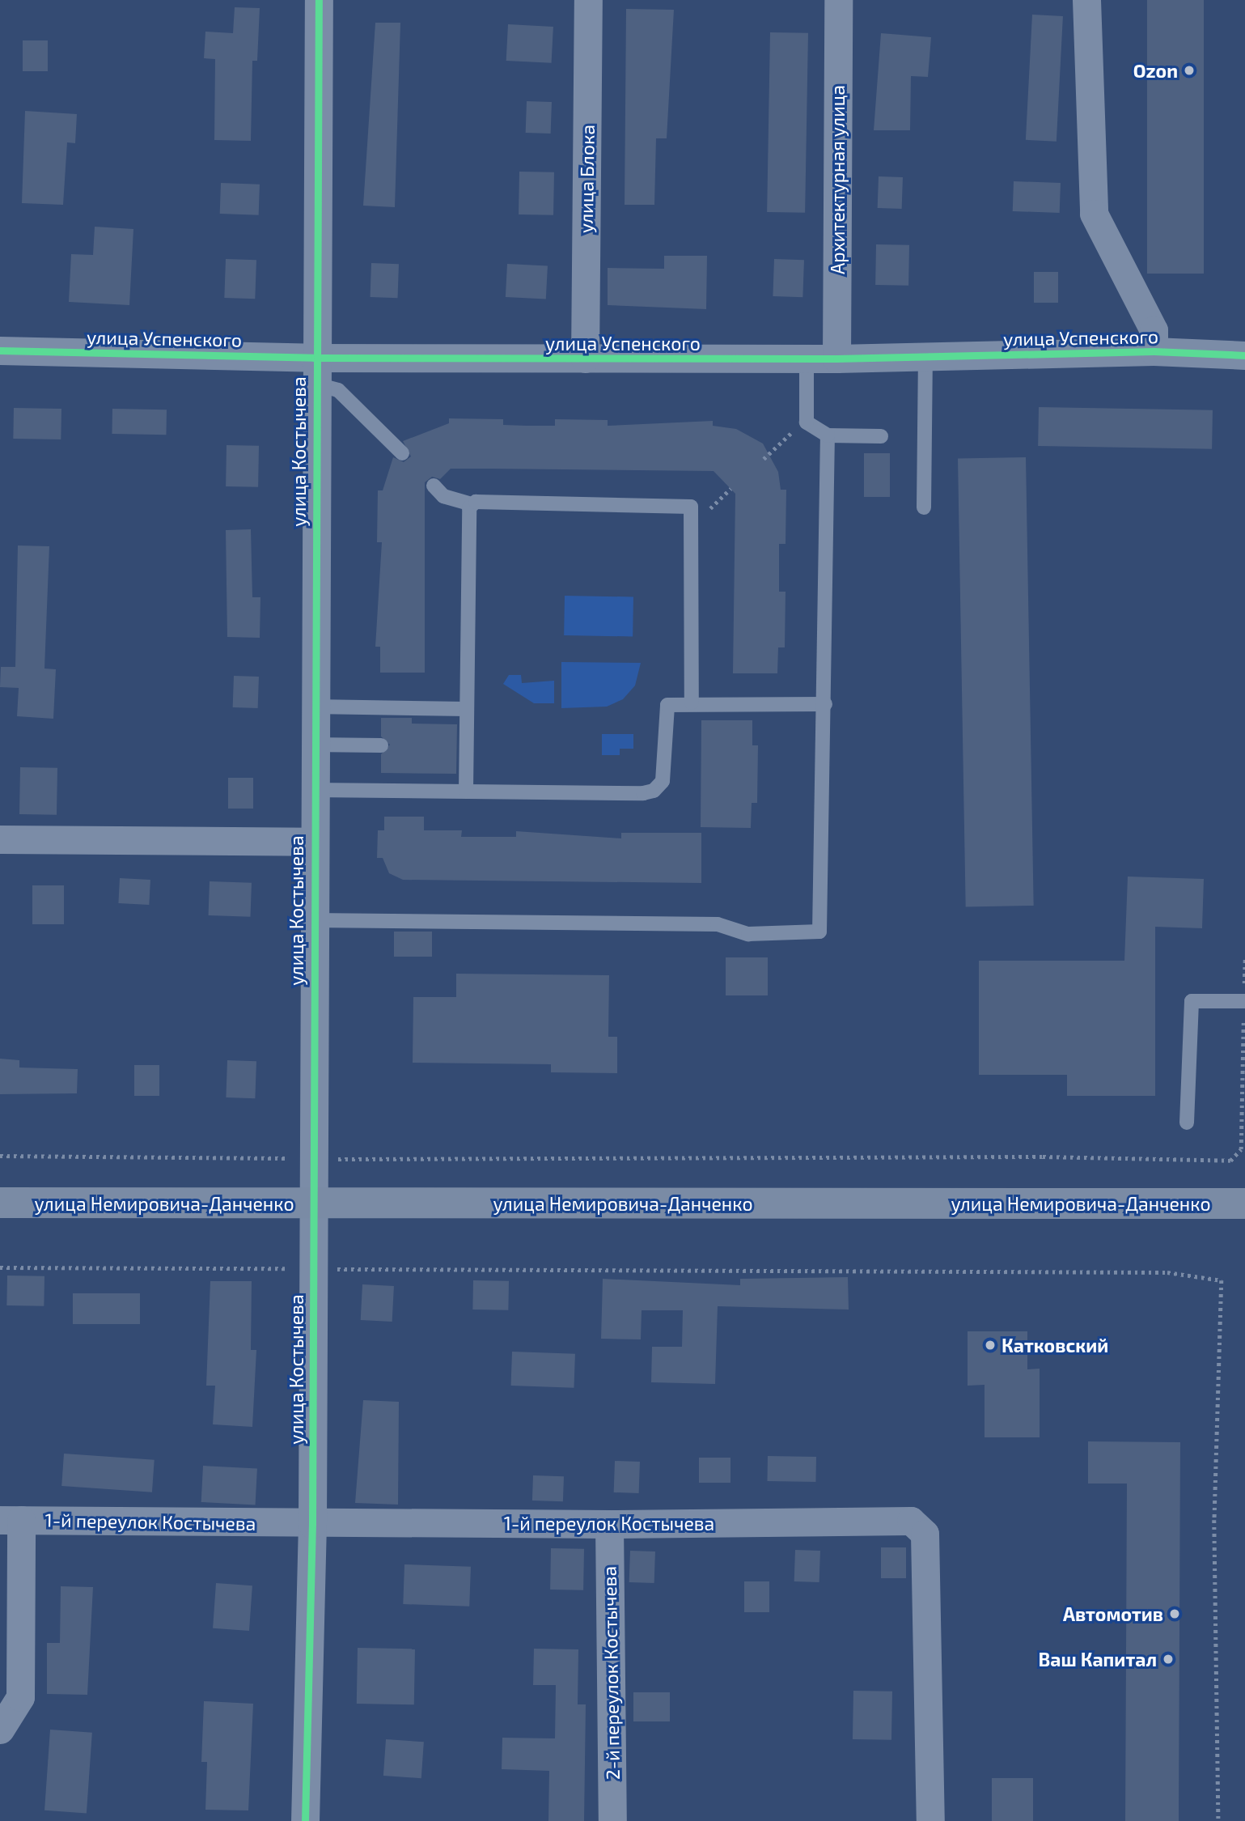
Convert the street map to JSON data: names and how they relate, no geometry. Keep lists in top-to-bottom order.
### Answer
{
  "streets": {
    "main road": ["улица Немировича-Данченко"],
    "street": [
      "улица Блока",
      "Архитектурная улица",
      "улица Успенского",
      "улица Костычева",
      "1-й переулок Костычева",
      "2-й переулок Костычева"
    ]
  },
  "crossings": [
    ["улица Блока", "улица Успенского"],
    ["Архитектурная улица", "улица Успенского"],
    ["улица Успенского", "улица Костычева"],
    ["улица Костычева", "улица Немировича-Данченко"],
    ["улица Костычева", "1-й переулок Костычева"],
    ["1-й переулок Костычева", "2-й переулок Костычева"]
  ],
  "places": [
    "Ozon",
    "Катковский",
    "Автомотив",
    "Ваш Капитал"
  ]
}
